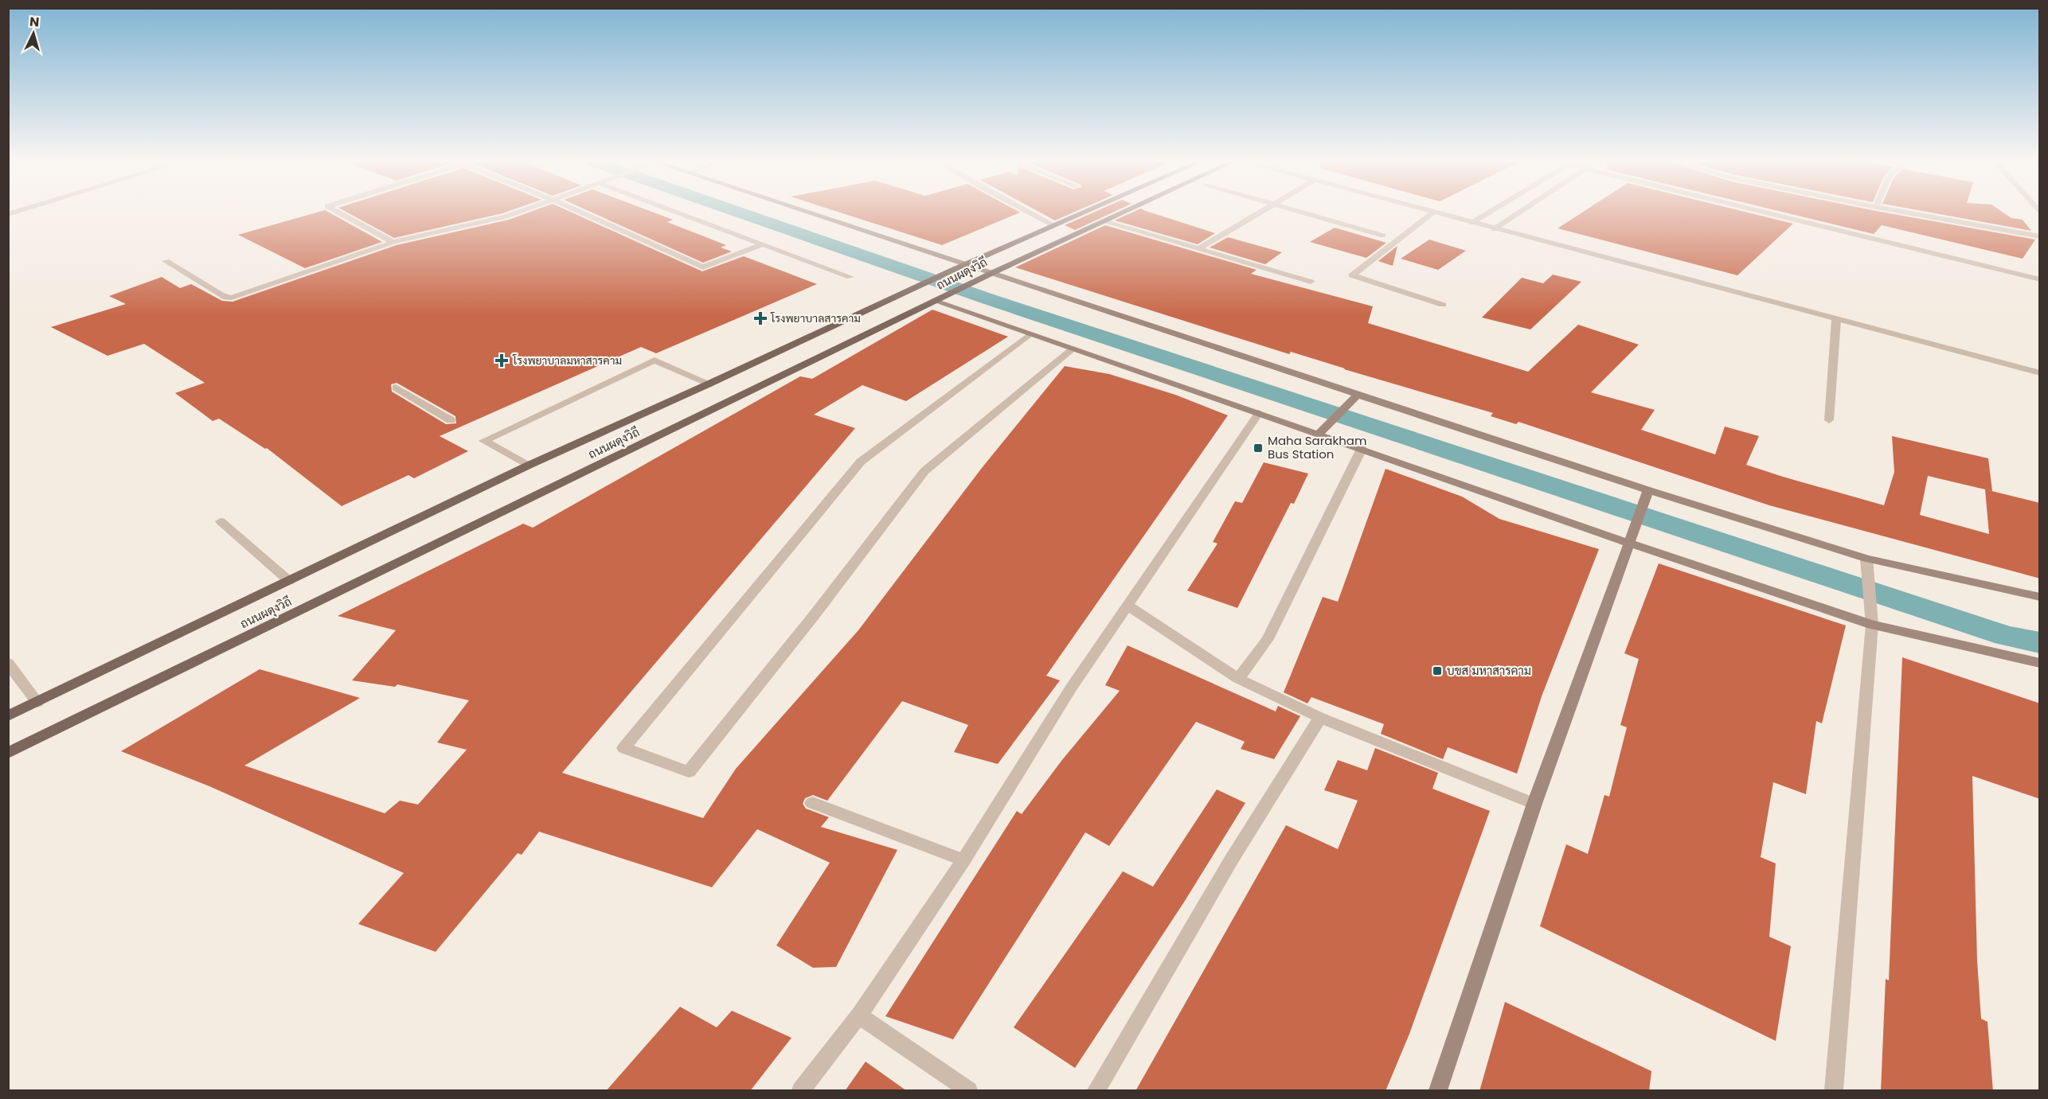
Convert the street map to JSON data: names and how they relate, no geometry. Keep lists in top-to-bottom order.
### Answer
{
  "streets": {
    "main road": ["ถนนผดุงวิถี"]
  },
  "places": {
    "health": ["โรงพยาบาลสารคาม", "โรงพยาบาลมหาสารคาม"],
    "transit": ["Maha Sarakham Bus Station", "บขส มหาสารคาม"]
  },
  "north": "top"
}
